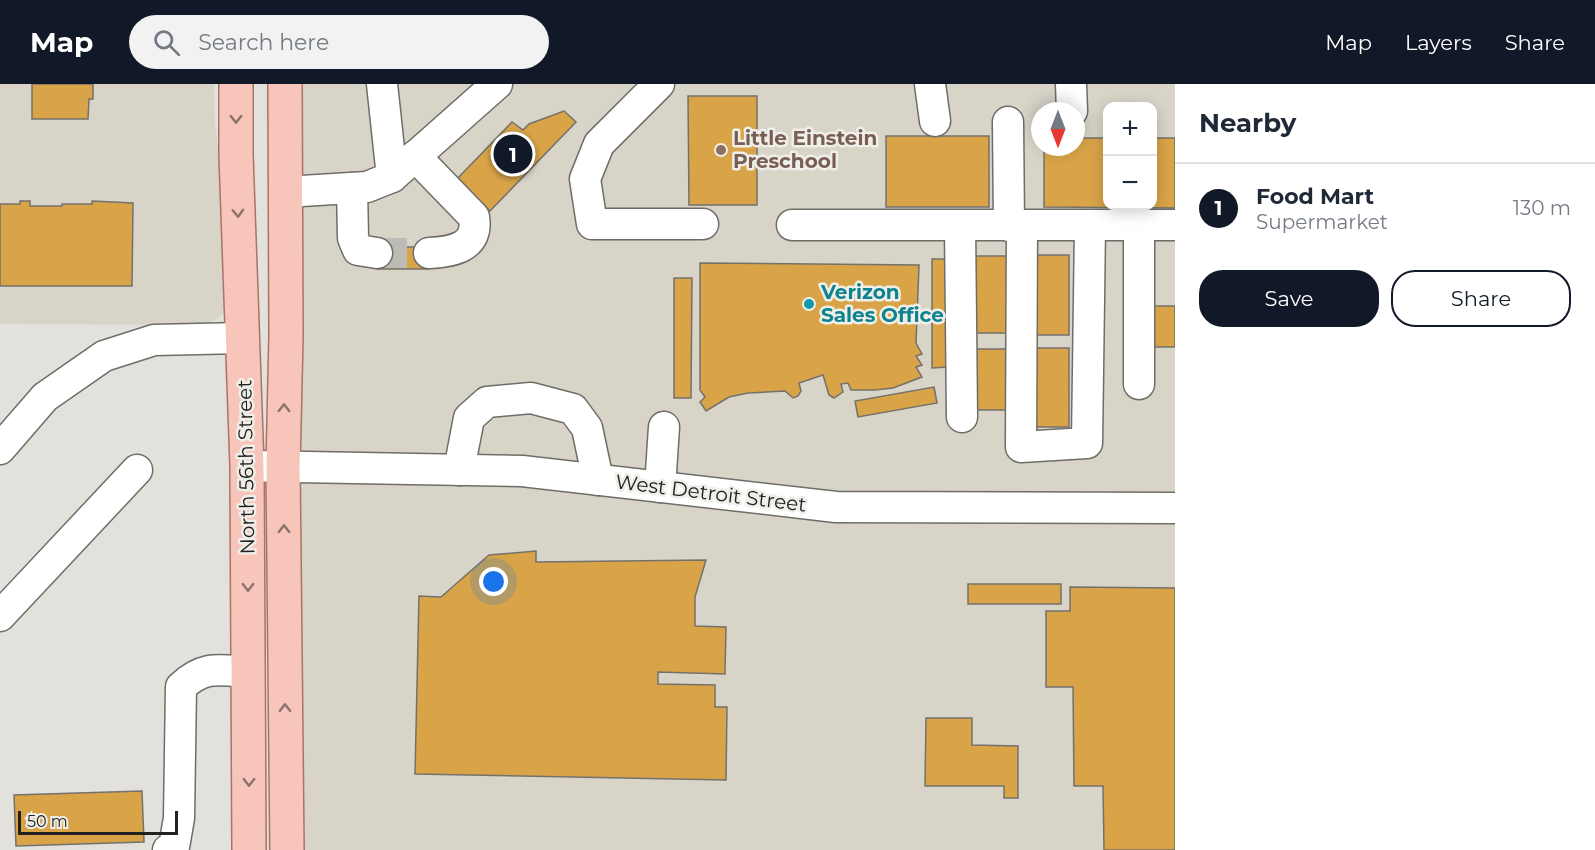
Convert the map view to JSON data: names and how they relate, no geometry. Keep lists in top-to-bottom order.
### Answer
{
  "streets": {
    "main road": ["North 56th Street"],
    "street": ["West Detroit Street"]
  },
  "crossings": [
    ["North 56th Street", "West Detroit Street"]
  ],
  "places": ["Little Einstein Preschool", "Verizon Sales Office"],
  "scale_bar": "50 m",
  "north": "bottom",
  "page": {
    "header": "Map",
    "search": "Search here",
    "nav": ["Map", "Layers", "Share"],
    "heading": "Nearby",
    "map_buttons": ["+", "−"],
    "pins": "1",
    "list": [
      {
        "mark": "1",
        "name": "Food Mart",
        "note": "Supermarket",
        "value": "130 m"
      }
    ],
    "buttons": ["Save", "Share"],
    "scale": "50 m"
  }
}
